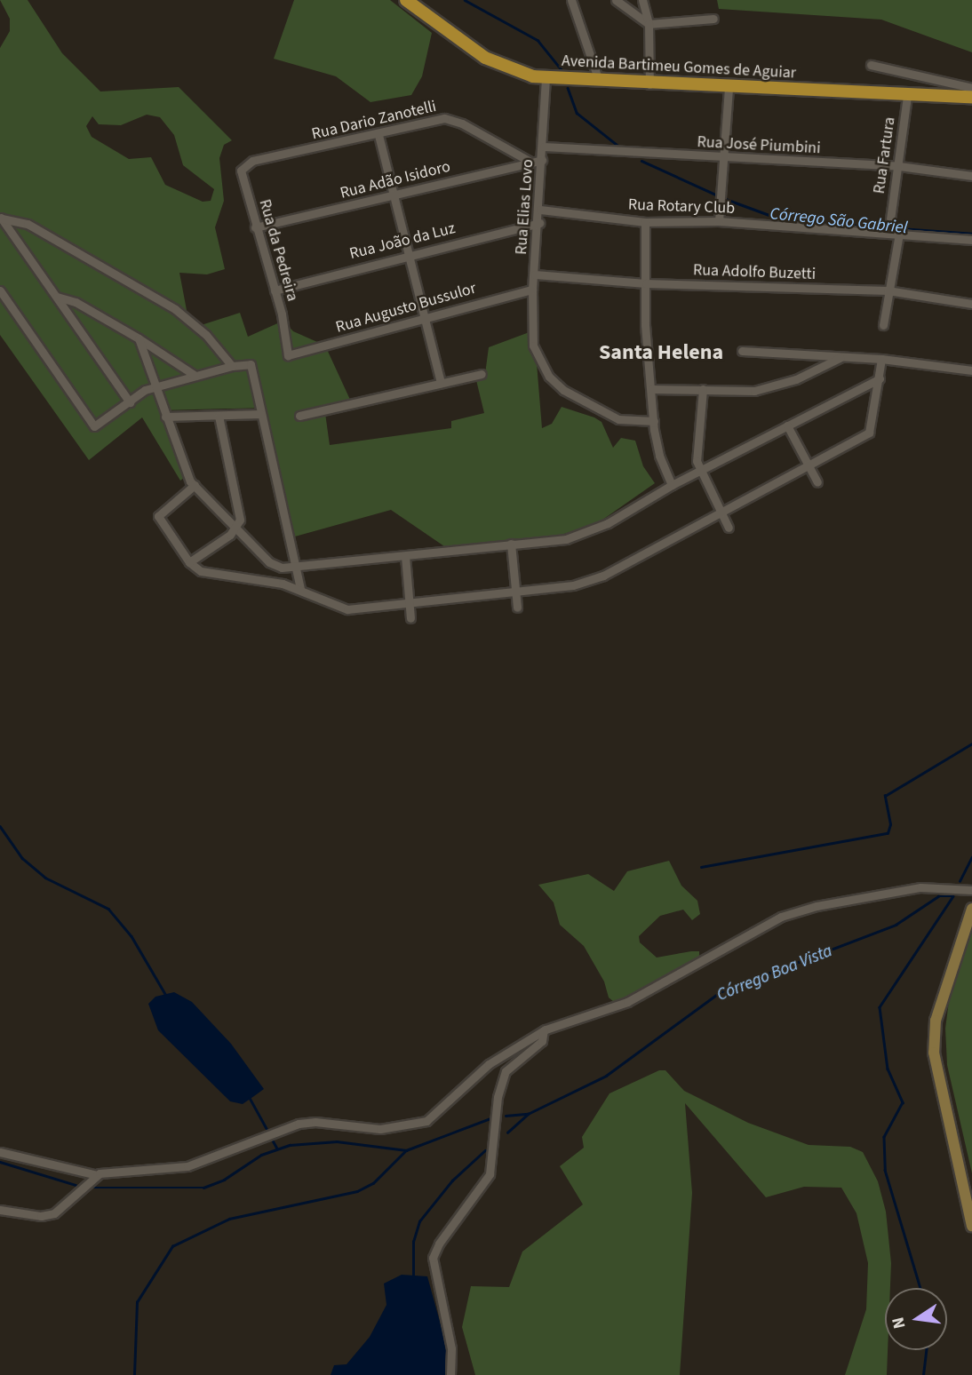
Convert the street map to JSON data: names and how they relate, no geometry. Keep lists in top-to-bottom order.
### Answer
{
  "streets": {
    "main road": ["Avenida Bartimeu Gomes de Aguiar"],
    "street": [
      "Rua Dario Zanotelli",
      "Rua José Piumbini",
      "Rua Fartura",
      "Rua Adão Isidoro",
      "Rua Elias Lovo",
      "Rua Rotary Club",
      "Rua João da Luz",
      "Rua da Pedreira",
      "Rua Adolfo Buzetti",
      "Rua Augusto Bussulor"
    ]
  },
  "crossings": [
    ["Avenida Bartimeu Gomes de Aguiar", "Rua Fartura"],
    ["Avenida Bartimeu Gomes de Aguiar", "Rua Elias Lovo"],
    ["Rua Dario Zanotelli", "Rua Adão Isidoro"],
    ["Rua Dario Zanotelli", "Rua da Pedreira"],
    ["Rua José Piumbini", "Rua Fartura"],
    ["Rua José Piumbini", "Rua Elias Lovo"],
    ["Rua Adão Isidoro", "Rua Elias Lovo"],
    ["Rua Adão Isidoro", "Rua da Pedreira"],
    ["Rua Elias Lovo", "Rua Rotary Club"],
    ["Rua Elias Lovo", "Rua João da Luz"],
    ["Rua Elias Lovo", "Rua Adolfo Buzetti"],
    ["Rua Elias Lovo", "Rua Augusto Bussulor"],
    ["Rua João da Luz", "Rua da Pedreira"],
    ["Rua da Pedreira", "Rua Augusto Bussulor"]
  ],
  "districts": ["Santa Helena"],
  "water": ["Córrego São Gabriel", "Córrego Boa Vista"],
  "north": "left"
}
